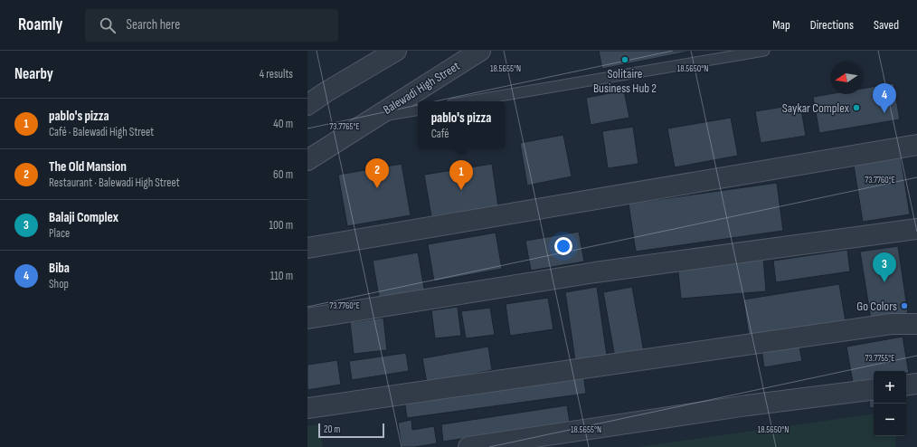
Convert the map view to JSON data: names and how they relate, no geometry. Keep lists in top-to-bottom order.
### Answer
{
  "streets": {
    "street": ["Balewadi High Street"]
  },
  "places": ["Solitaire Business Hub 2", "Saykar Complex", "Go Colors"],
  "scale_bar": "20 m",
  "north": "left",
  "page": {
    "header": "Roamly",
    "search": "Search here",
    "nav": ["Map", "Directions", "Saved"],
    "heading": ["Nearby", "4 results"],
    "pins": [
      "4",
      "2",
      "1",
      "3"
    ],
    "list": [
      {
        "mark": "1",
        "name": "pablo's pizza",
        "note": "Café · Balewadi High Street",
        "value": "40 m"
      },
      {
        "mark": "2",
        "name": "The Old Mansion",
        "note": "Restaurant · Balewadi High Street",
        "value": "60 m"
      },
      {
        "mark": "3",
        "name": "Balaji Complex",
        "note": "Place",
        "value": "100 m"
      },
      {
        "mark": "4",
        "name": "Biba",
        "note": "Shop",
        "value": "110 m"
      }
    ],
    "popup": ["pablo's pizza", "Café"],
    "map_buttons": ["+", "−"],
    "scale": "20 m"
  },
  "coordinates": [
    "18.5655°N",
    "18.5650°N",
    "73.7765°E",
    "73.7760°E",
    "73.7755°E"
  ]
}
